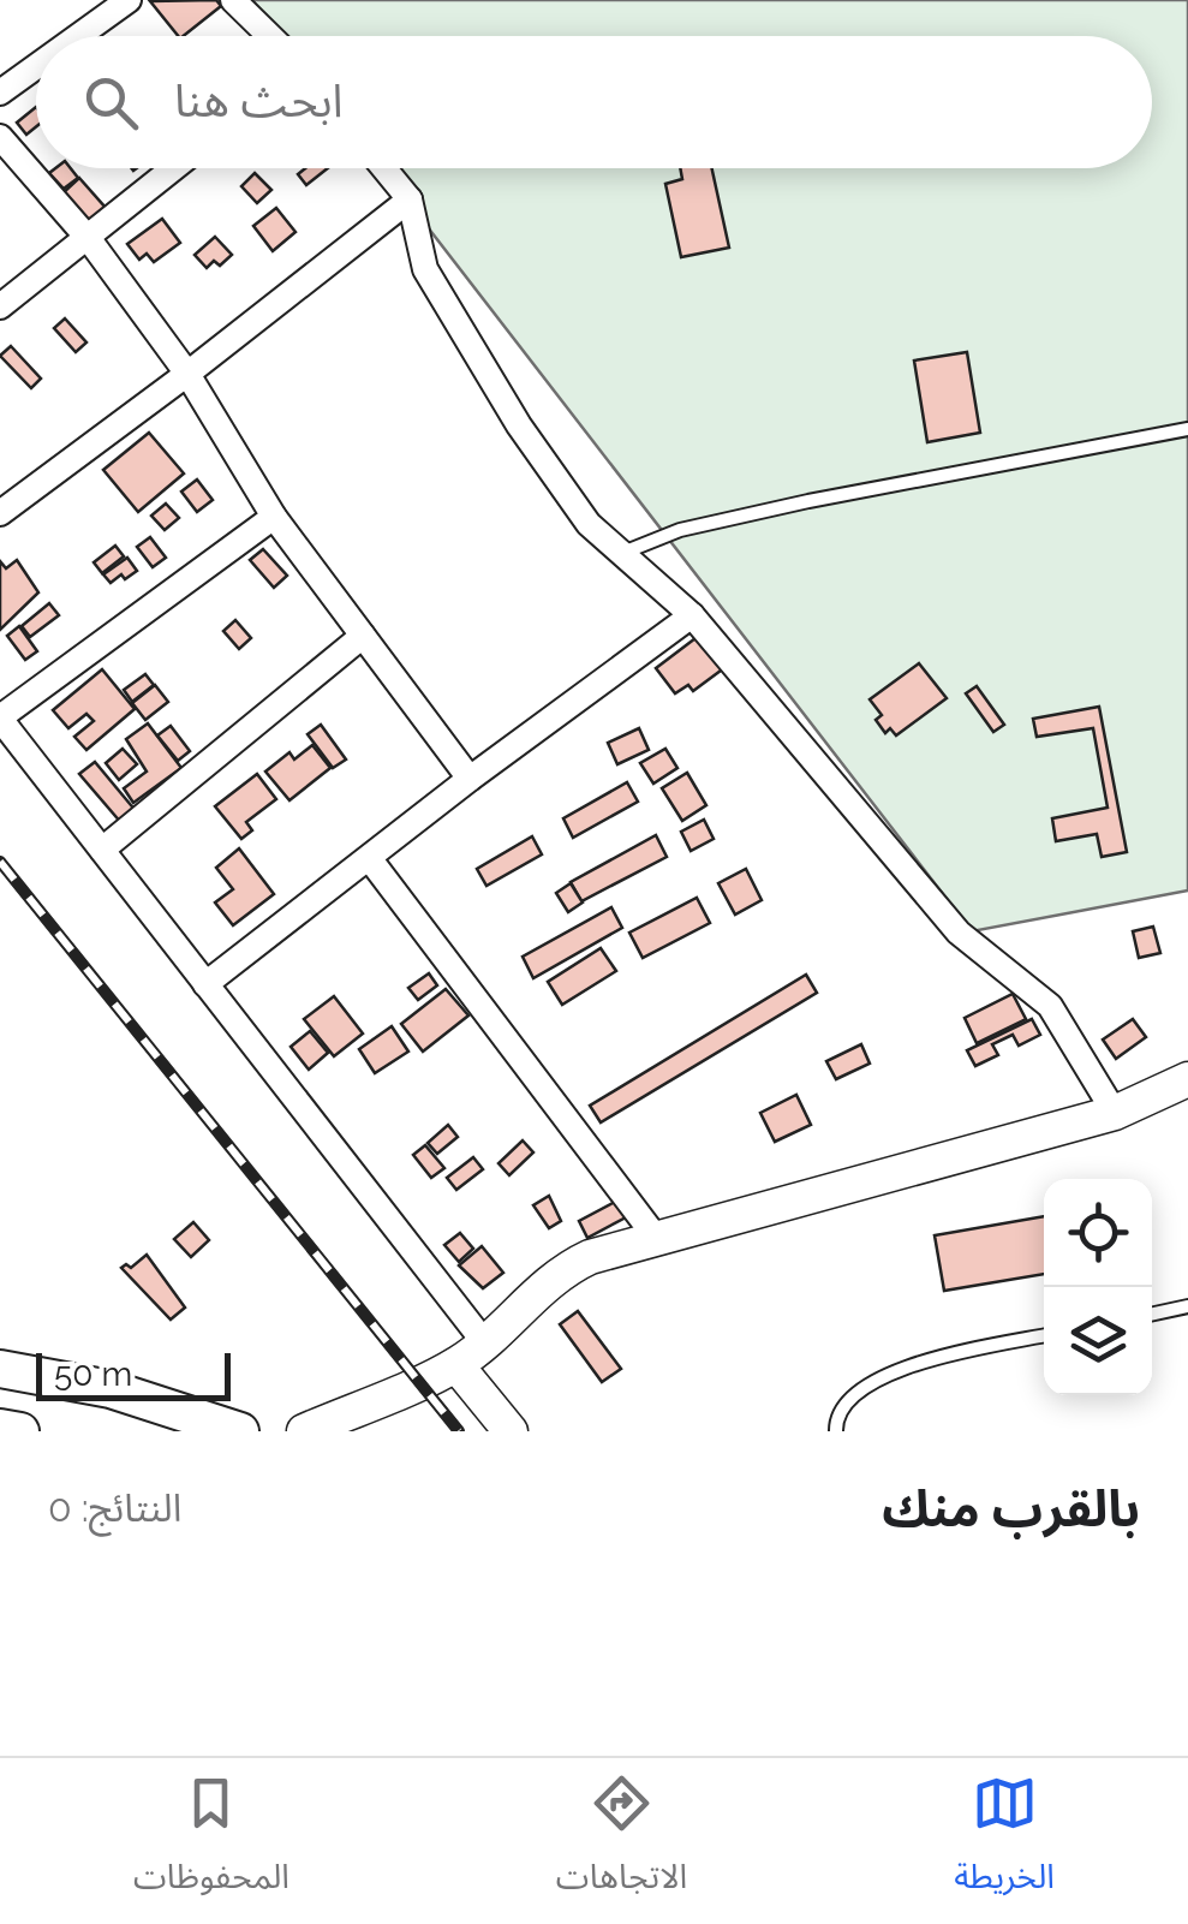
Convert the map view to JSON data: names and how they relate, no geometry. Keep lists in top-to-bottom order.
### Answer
{
  "scale_bar": "50 m",
  "page": {
    "search": "ابحث هنا",
    "scale": "50 m",
    "heading": ["بالقرب منك", "النتائج: 0"],
    "nav": ["الخريطة", "الاتجاهات", "المحفوظات"]
  }
}
